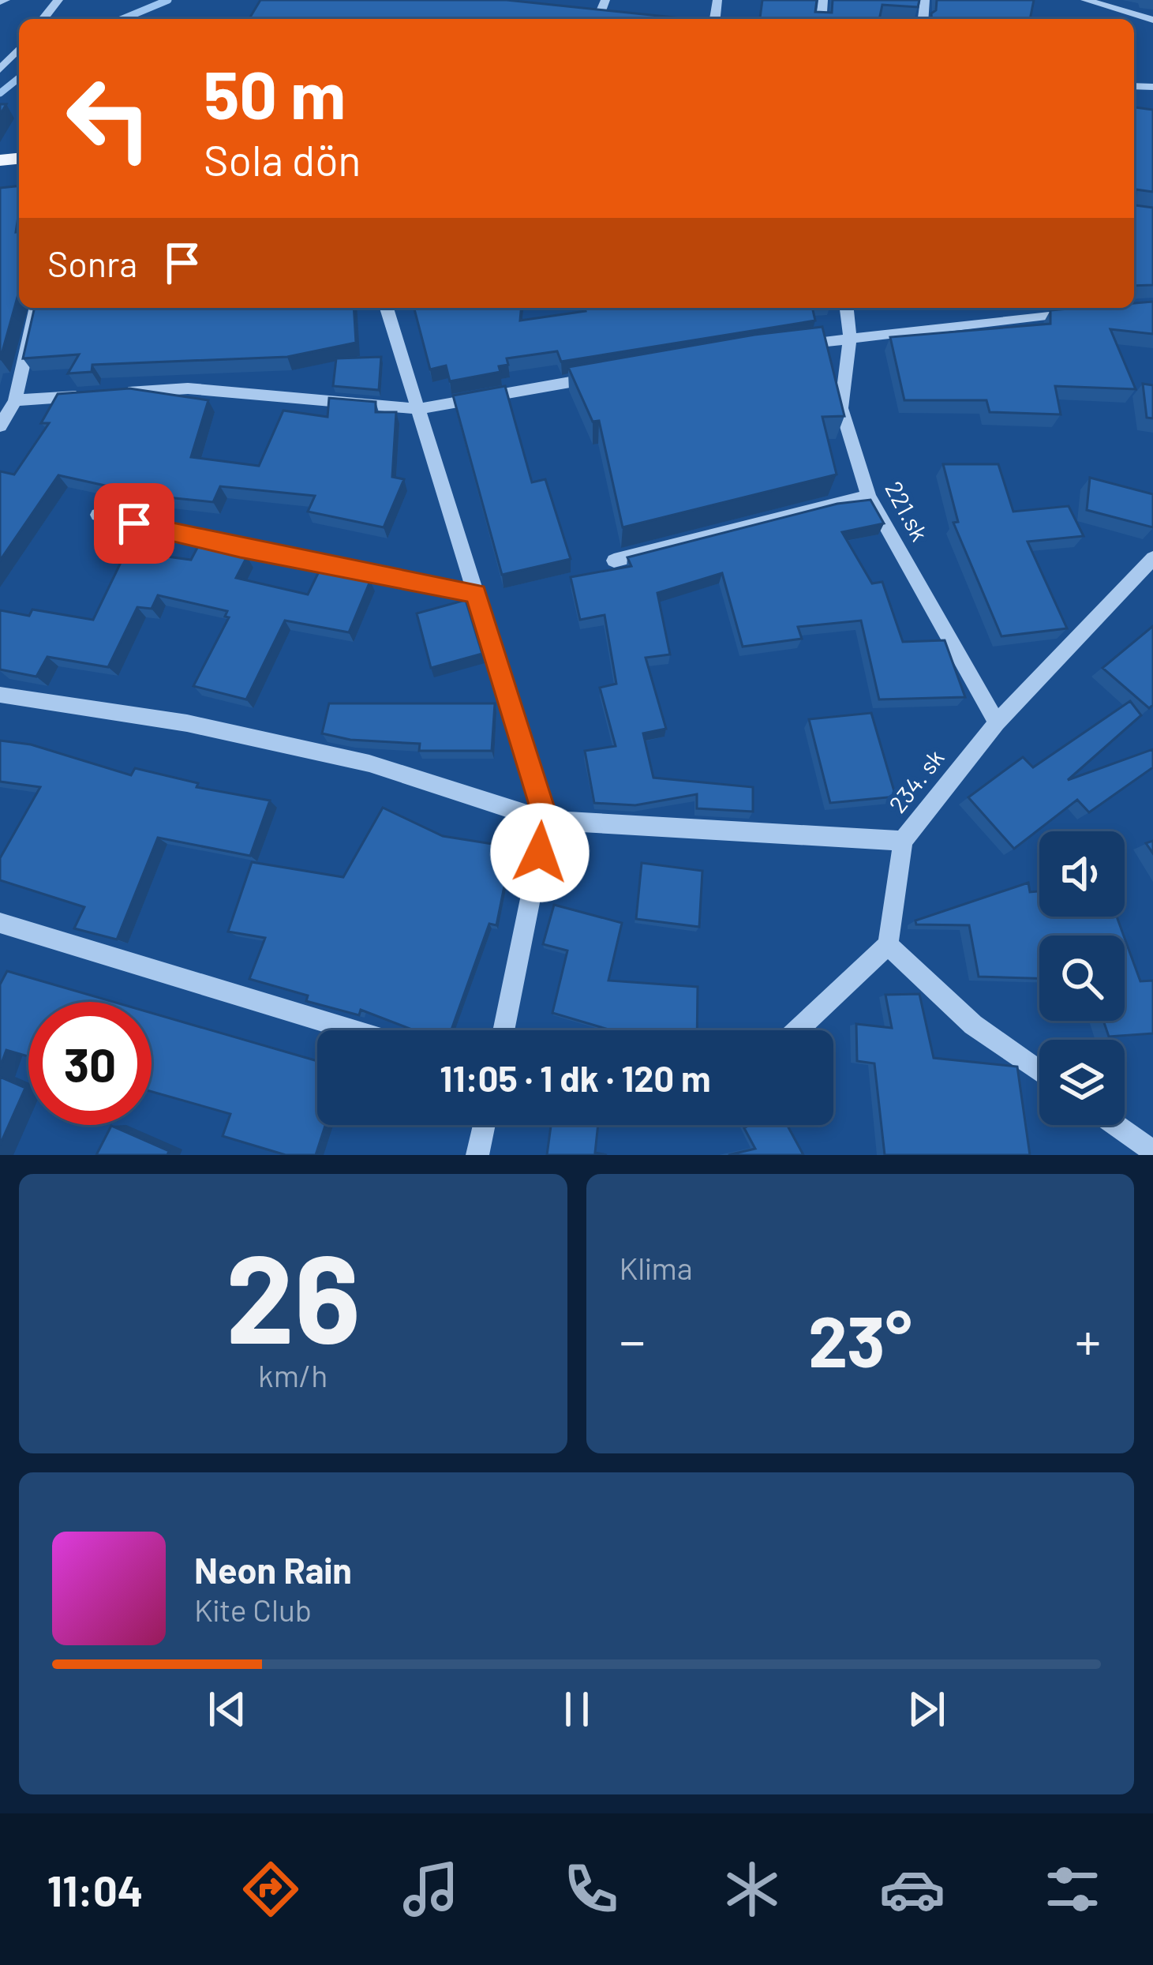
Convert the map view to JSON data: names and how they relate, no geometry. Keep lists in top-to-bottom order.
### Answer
{
  "streets": {
    "street": ["221.sk", "234. sk"]
  },
  "crossings": [
    ["221.sk", "234. sk"]
  ],
  "page": {
    "turn": ["50 m", "Sola dön"],
    "then": "Sonra",
    "limit": "30",
    "trip": "11:05 · 1 dk · 120 m",
    "tile": [
      ["26", "km/h"],
      "Klima"
    ],
    "heat": ["−", "23°", "+"],
    "song": ["Neon Rain", "Kite Club"],
    "tabs": "11:04"
  }
}
